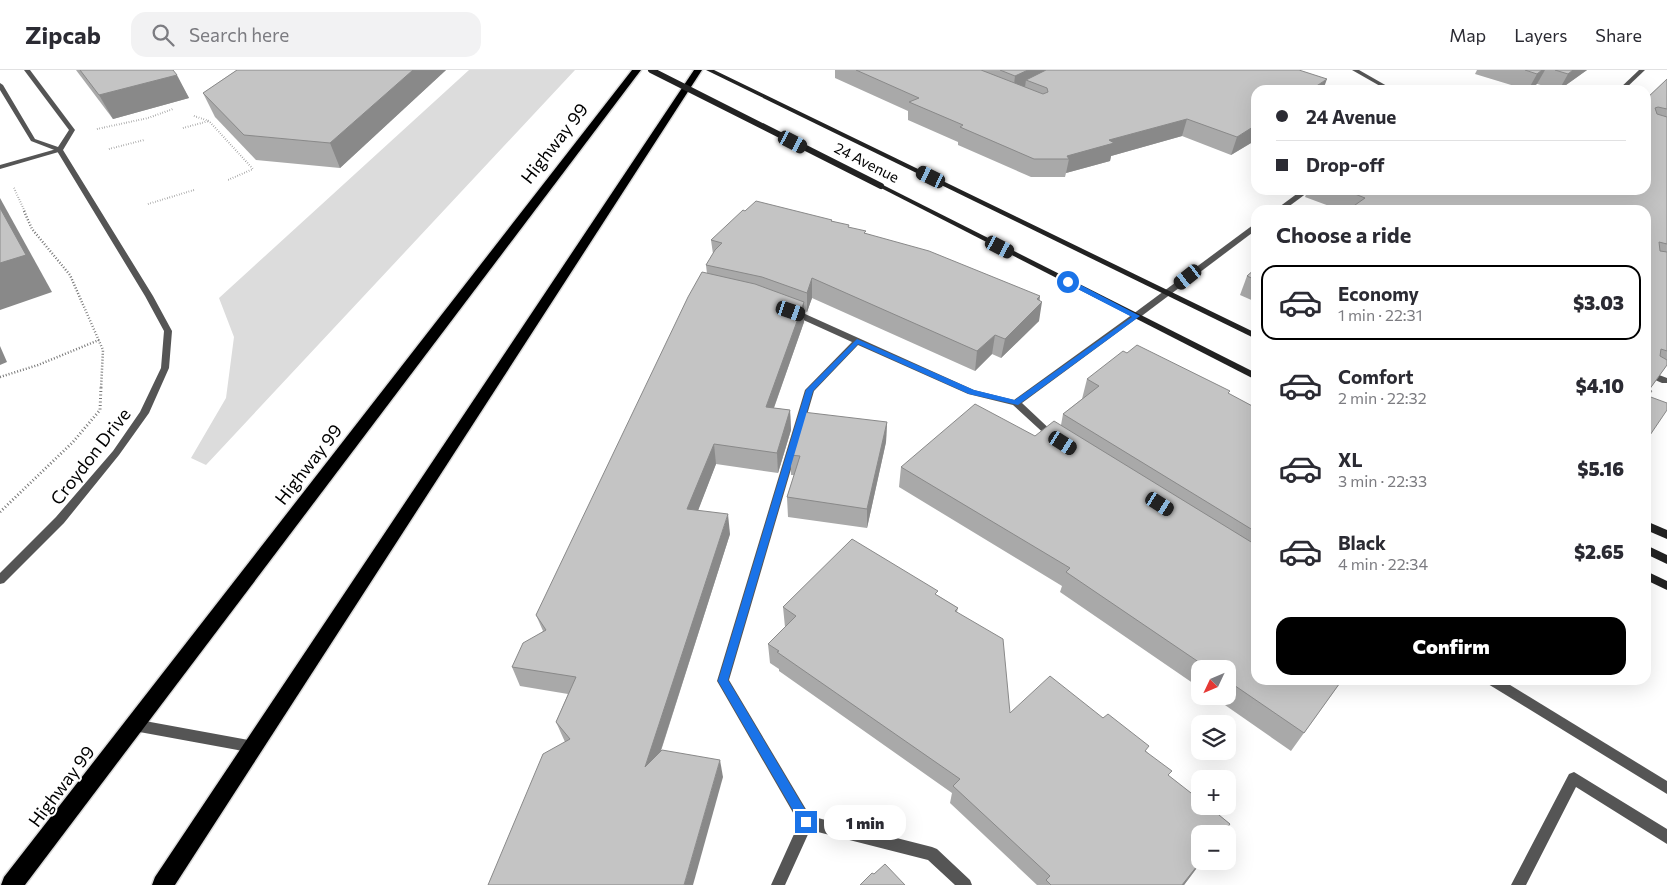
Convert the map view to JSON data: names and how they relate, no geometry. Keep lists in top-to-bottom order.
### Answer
{
  "streets": {
    "highway": ["Highway 99"],
    "main road": ["24 Avenue"],
    "street": ["Croydon Drive"]
  },
  "north": "bottom left",
  "page": {
    "header": "Zipcab",
    "search": "Search here",
    "nav": ["Map", "Layers", "Share"],
    "banner": ["24 Avenue", "Drop-off"],
    "heading": "Choose a ride",
    "list": [
      {
        "name": "Economy",
        "note": "1 min · 22:31",
        "value": "$3.03"
      },
      {
        "name": "Comfort",
        "note": "2 min · 22:32",
        "value": "$4.10"
      },
      {
        "name": "XL",
        "note": "3 min · 22:33",
        "value": "$5.16"
      },
      {
        "name": "Black",
        "note": "4 min · 22:34",
        "value": "$2.65"
      }
    ],
    "buttons": "Confirm",
    "map_buttons": ["+", "−"],
    "bubble": "1 min"
  }
}
